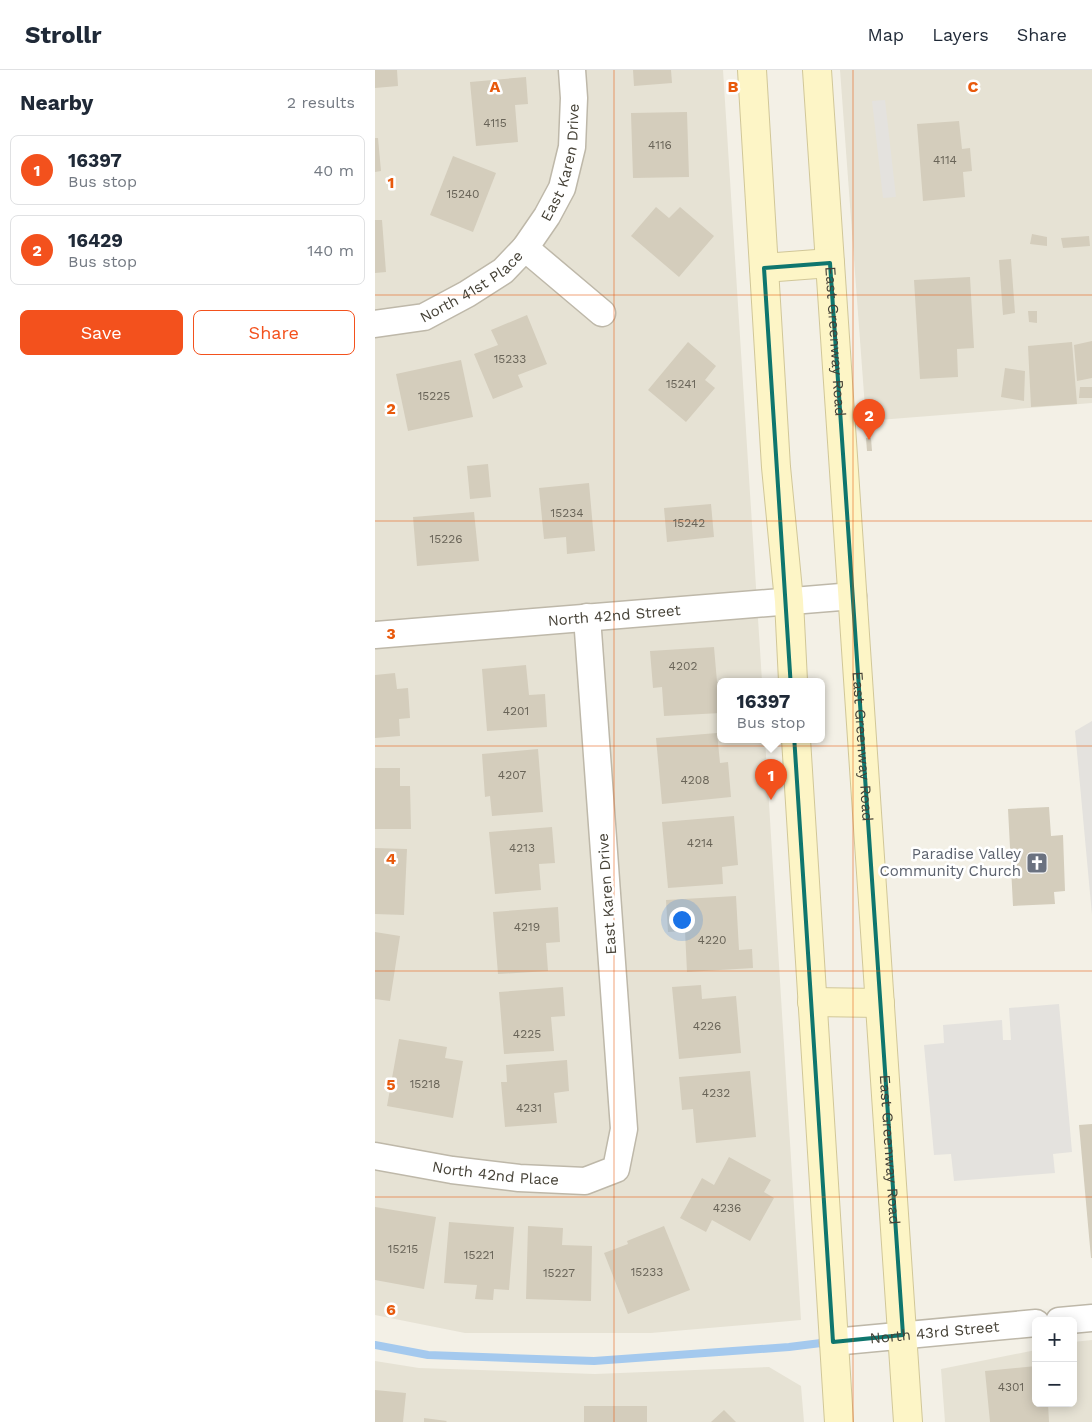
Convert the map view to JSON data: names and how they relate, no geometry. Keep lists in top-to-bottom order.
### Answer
{
  "streets": {
    "main road": ["East Greenway Road"],
    "street": [
      "East Karen Drive",
      "North 41st Place",
      "North 42nd Street",
      "North 42nd Place",
      "North 43rd Street"
    ]
  },
  "crossings": [
    ["East Karen Drive", "North 41st Place"],
    ["East Karen Drive", "North 42nd Street"],
    ["East Karen Drive", "North 42nd Place"],
    ["East Greenway Road", "North 42nd Street"],
    ["East Greenway Road", "North 43rd Street"]
  ],
  "places": {
    "church": ["Paradise Valley Community Church"]
  },
  "house_numbers": [
    "4115",
    "4116",
    "4114",
    "15240",
    "15233",
    "15241",
    "15225",
    "15234",
    "15242",
    "15226",
    "4202",
    "4201",
    "4207",
    "4208",
    "4214",
    "4213",
    "4219",
    "4220",
    "4226",
    "4225",
    "15218",
    "4232",
    "4231",
    "4236",
    "15215",
    "15221",
    "15233",
    "15227",
    "4301"
  ],
  "page": {
    "header": "Strollr",
    "nav": ["Map", "Layers", "Share"],
    "heading": ["Nearby", "2 results"],
    "list": [
      {
        "mark": "1",
        "name": "16397",
        "note": "Bus stop",
        "value": "40 m"
      },
      {
        "mark": "2",
        "name": "16429",
        "note": "Bus stop",
        "value": "140 m"
      }
    ],
    "buttons": ["Save", "Share"],
    "pins": ["2", "1"],
    "popup": ["16397", "Bus stop"],
    "map_buttons": ["+", "−"]
  },
  "grid": {
    "columns": ["A", "B", "C"],
    "rows": [
      "1",
      "2",
      "3",
      "4",
      "5",
      "6"
    ]
  }
}
